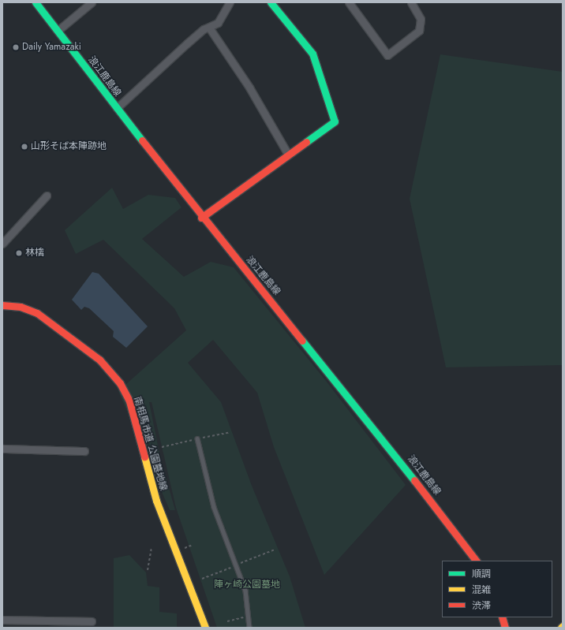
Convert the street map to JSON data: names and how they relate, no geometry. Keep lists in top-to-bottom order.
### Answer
{
  "streets": {
    "main road": ["浪江鹿島線", "南相馬市道 公園墓地線"]
  },
  "parks": ["陣ヶ崎公園墓地"],
  "places": ["Daily Yamazaki", "山形そば本陣跡地", "林檎"],
  "legend": ["順調", "混雑", "渋滞"]
}
